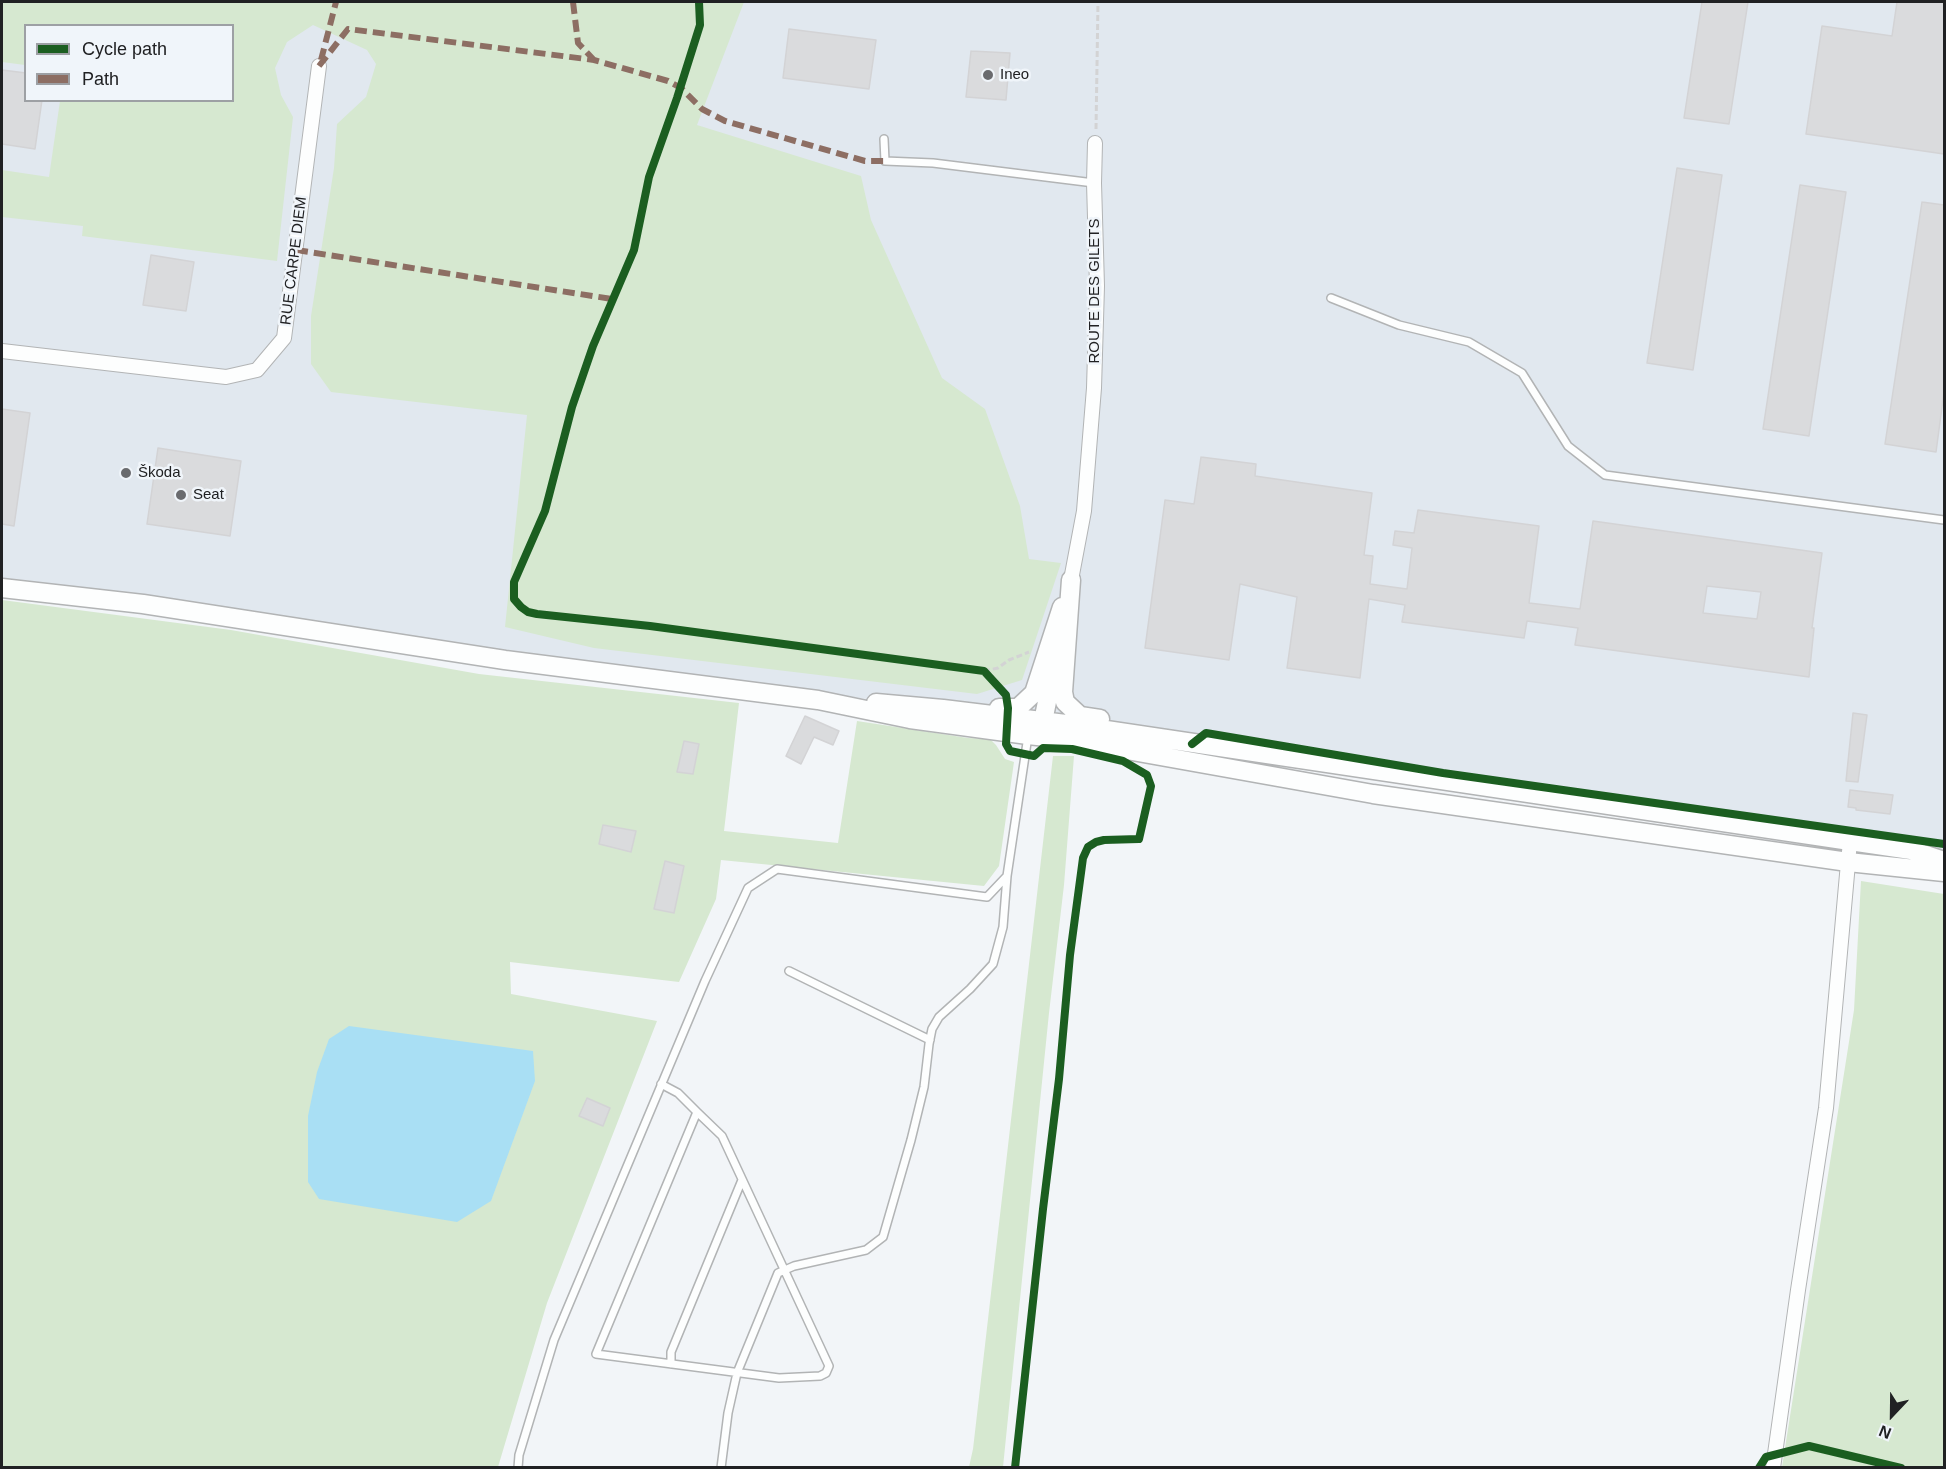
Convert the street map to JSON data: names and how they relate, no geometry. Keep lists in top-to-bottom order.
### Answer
{
  "streets": {
    "main road": ["ROUTE DES GILETS"],
    "street": ["RUE CARPE DIEM"]
  },
  "places": ["Ineo", "Škoda", "Seat"],
  "legend": ["Cycle path", "Path"],
  "north": "bottom"
}
